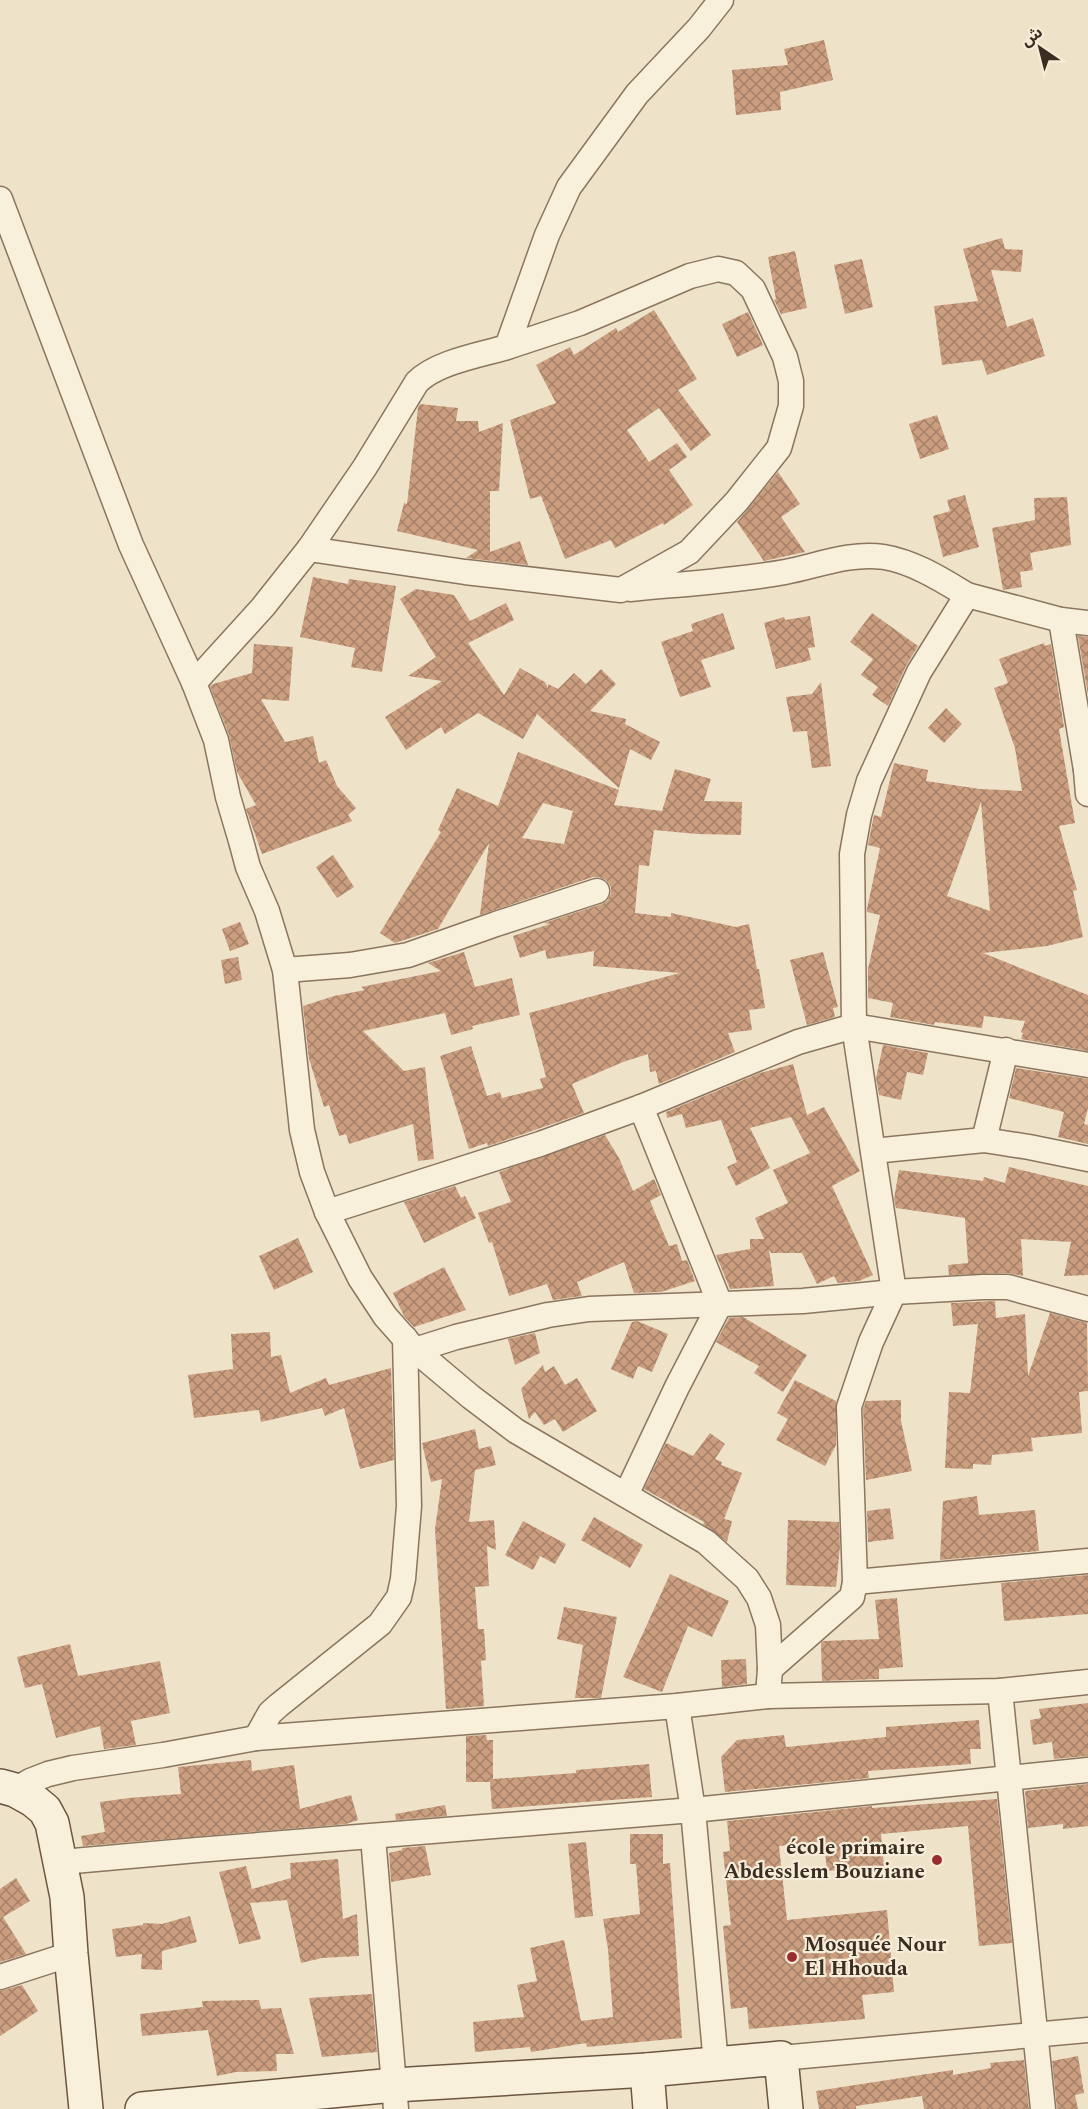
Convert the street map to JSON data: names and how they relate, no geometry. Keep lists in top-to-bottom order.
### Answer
{
  "places": ["école primaire Abdesslem Bouziane", "Mosquée Nour El Hhouda"],
  "north": "top left"
}
